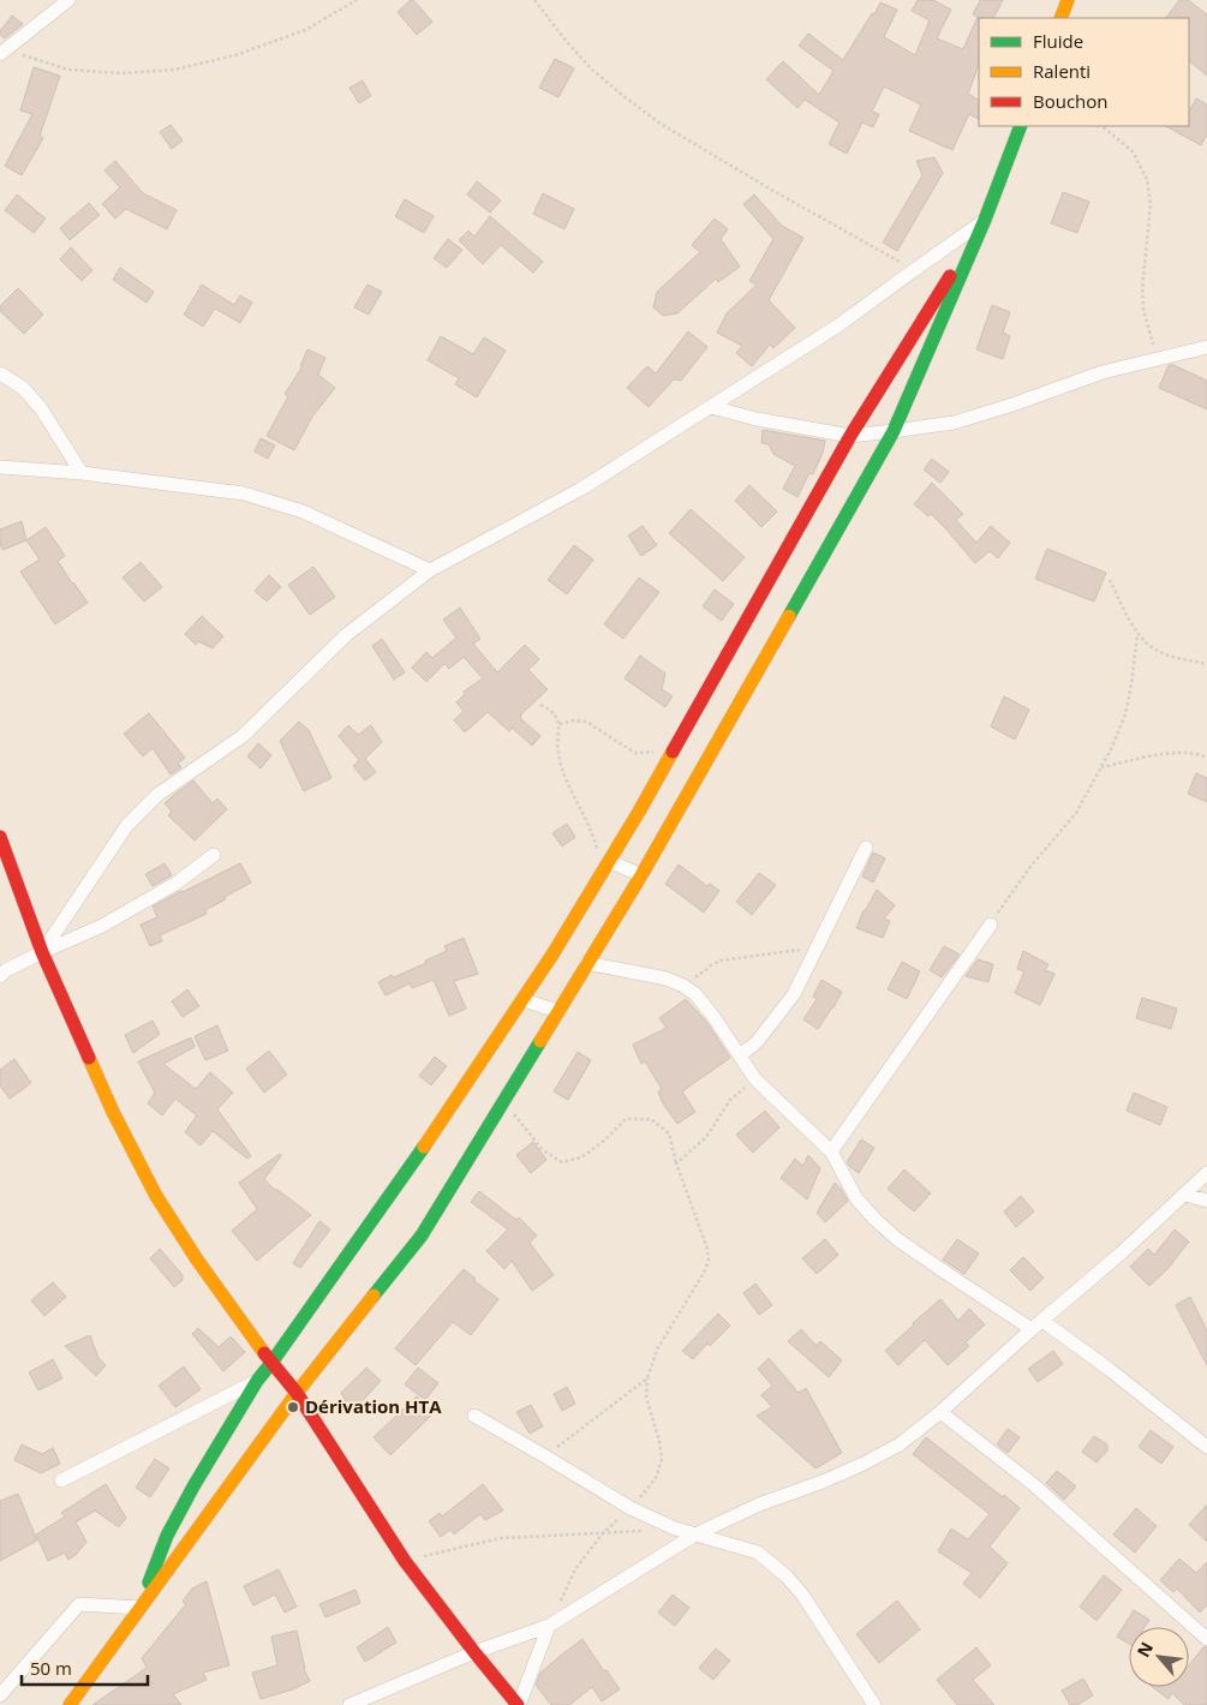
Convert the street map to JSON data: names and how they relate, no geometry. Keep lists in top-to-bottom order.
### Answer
{
  "places": ["Dérivation HTA"],
  "legend": ["Fluide", "Ralenti", "Bouchon"],
  "scale_bar": "50 m",
  "north": "top left"
}
